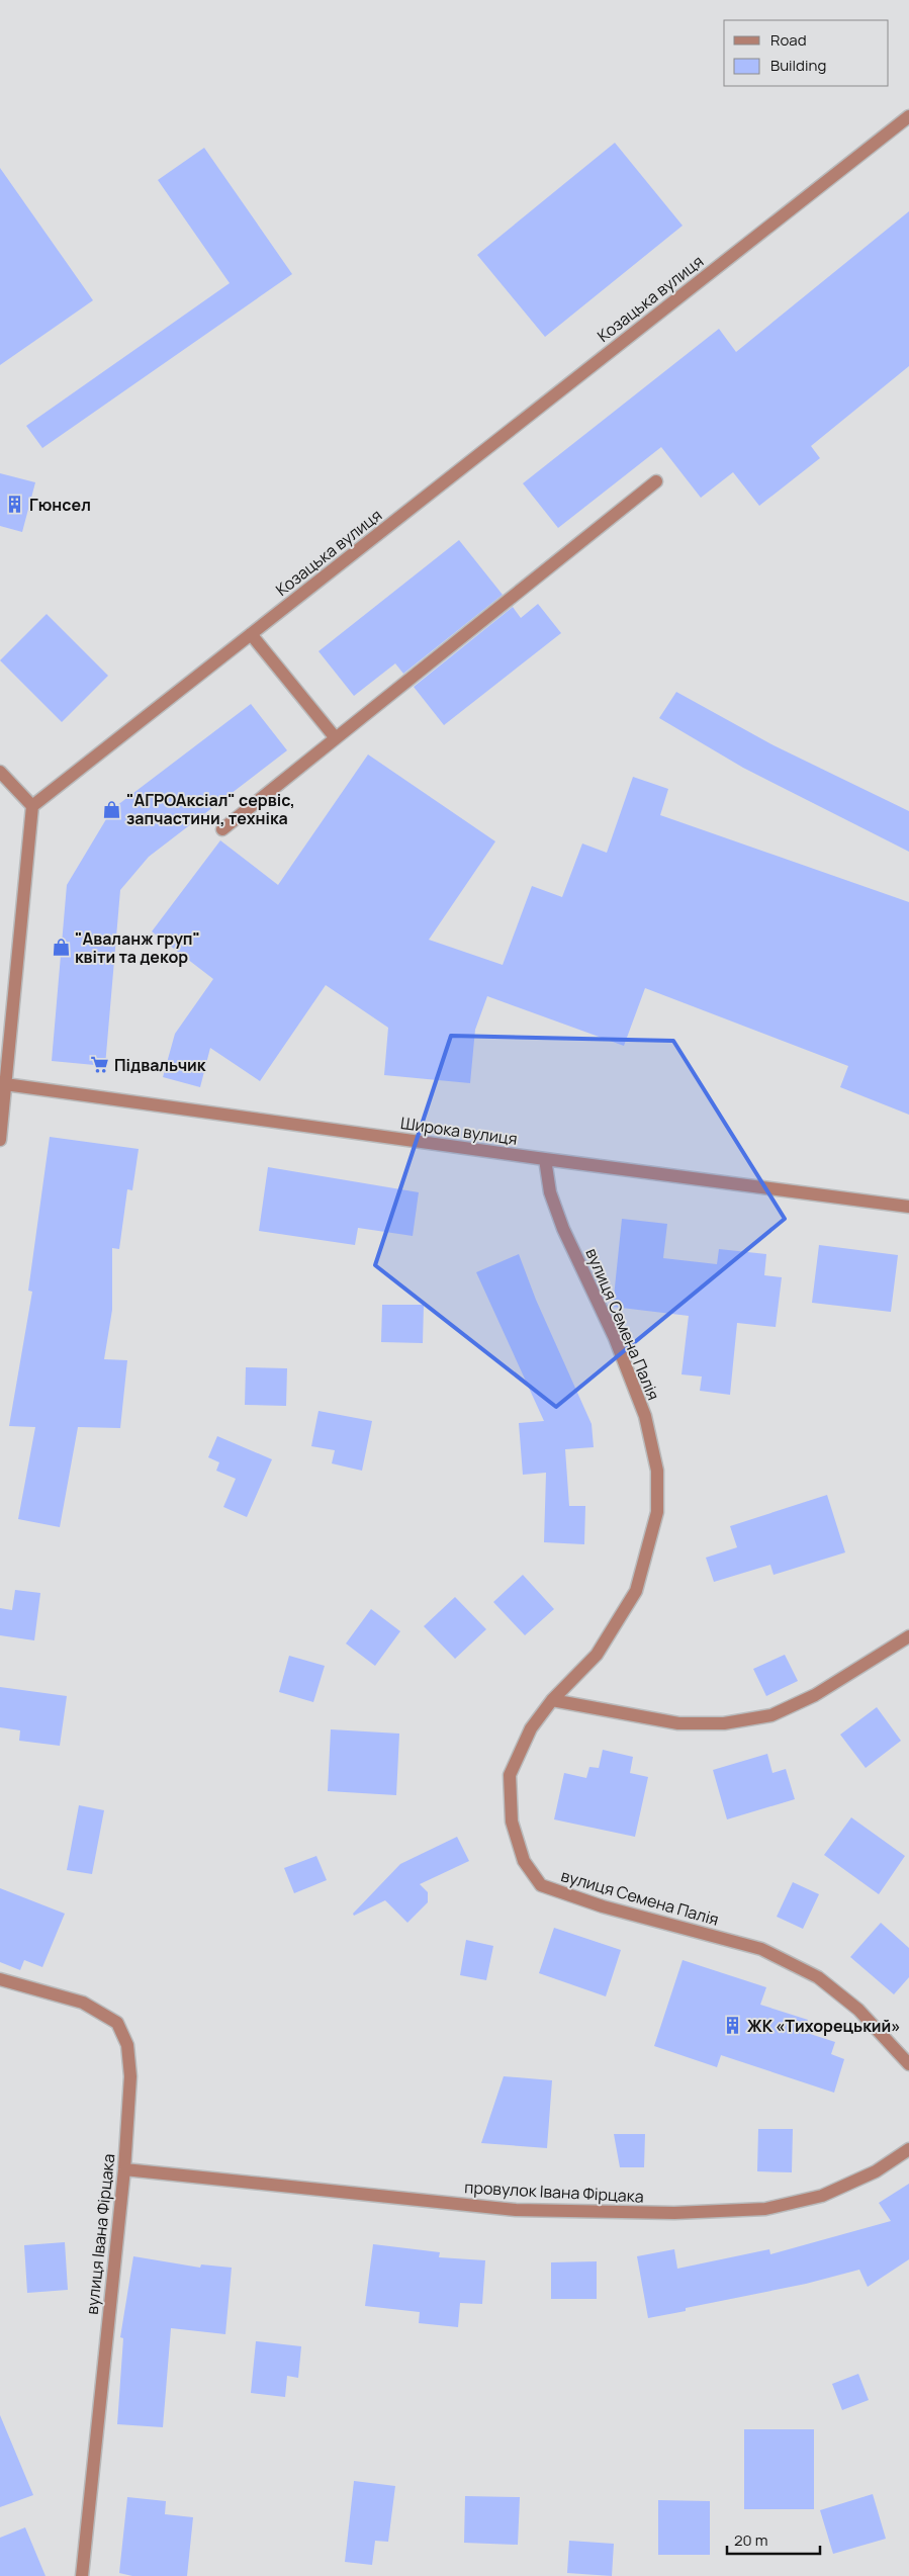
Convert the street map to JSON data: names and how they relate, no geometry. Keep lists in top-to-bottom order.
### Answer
{
  "streets": {
    "street": [
      "Козацька вулиця",
      "Широка вулиця",
      "вулиця Семена Палія",
      "провулок Івана Фірцака",
      "вулиця Івана Фірцака"
    ]
  },
  "crossings": [
    ["Широка вулиця", "вулиця Семена Палія"],
    ["провулок Івана Фірцака", "вулиця Івана Фірцака"]
  ],
  "places": {
    "building": ["Гюнсел", "ЖК «Тихорецький»"],
    "shop": ["\"АГРОАксіал\" сервіс, запчастини, техніка", "\"Аваланж груп\" квіти та декор"],
    "supermarket": ["Підвальчик"]
  },
  "legend": ["Road", "Building"],
  "scale_bar": "20 m"
}
